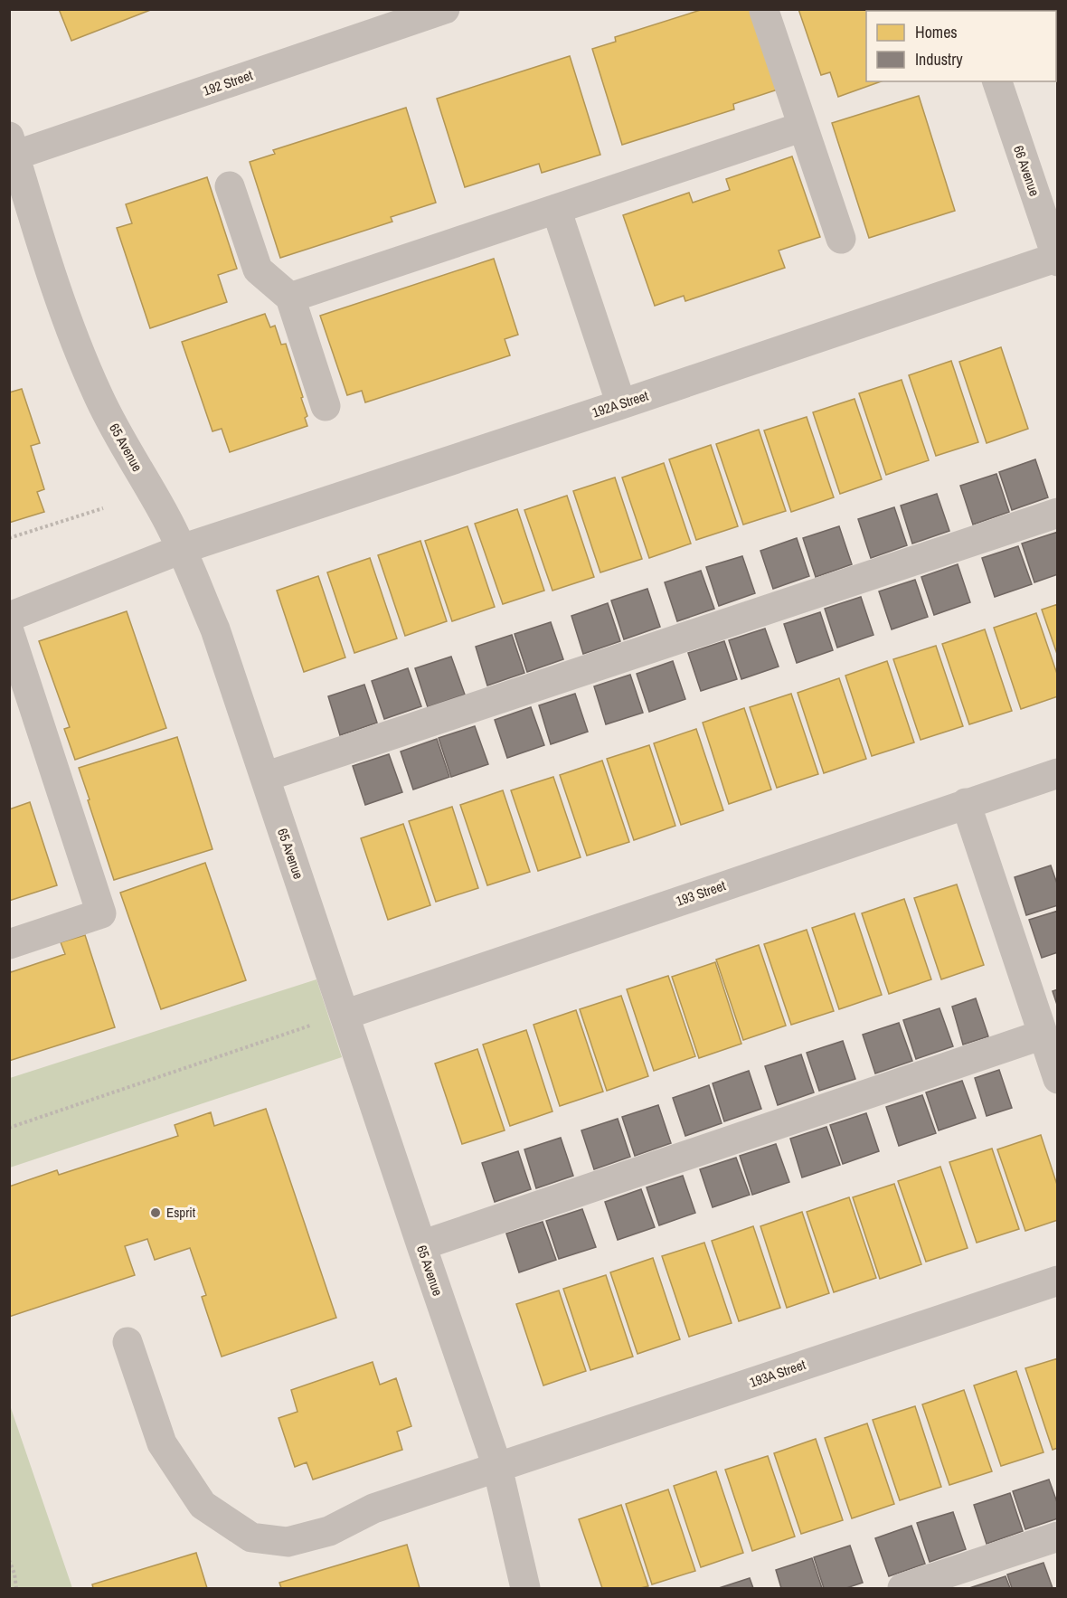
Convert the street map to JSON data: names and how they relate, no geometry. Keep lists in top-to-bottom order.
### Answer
{
  "streets": {
    "street": [
      "192 Street",
      "66 Avenue",
      "192A Street",
      "65 Avenue",
      "193 Street",
      "193A Street"
    ]
  },
  "crossings": [
    ["192 Street", "65 Avenue"],
    ["66 Avenue", "192A Street"],
    ["192A Street", "65 Avenue"],
    ["65 Avenue", "193 Street"],
    ["65 Avenue", "193A Street"]
  ],
  "places": ["Esprit"],
  "legend": ["Homes", "Industry"]
}
